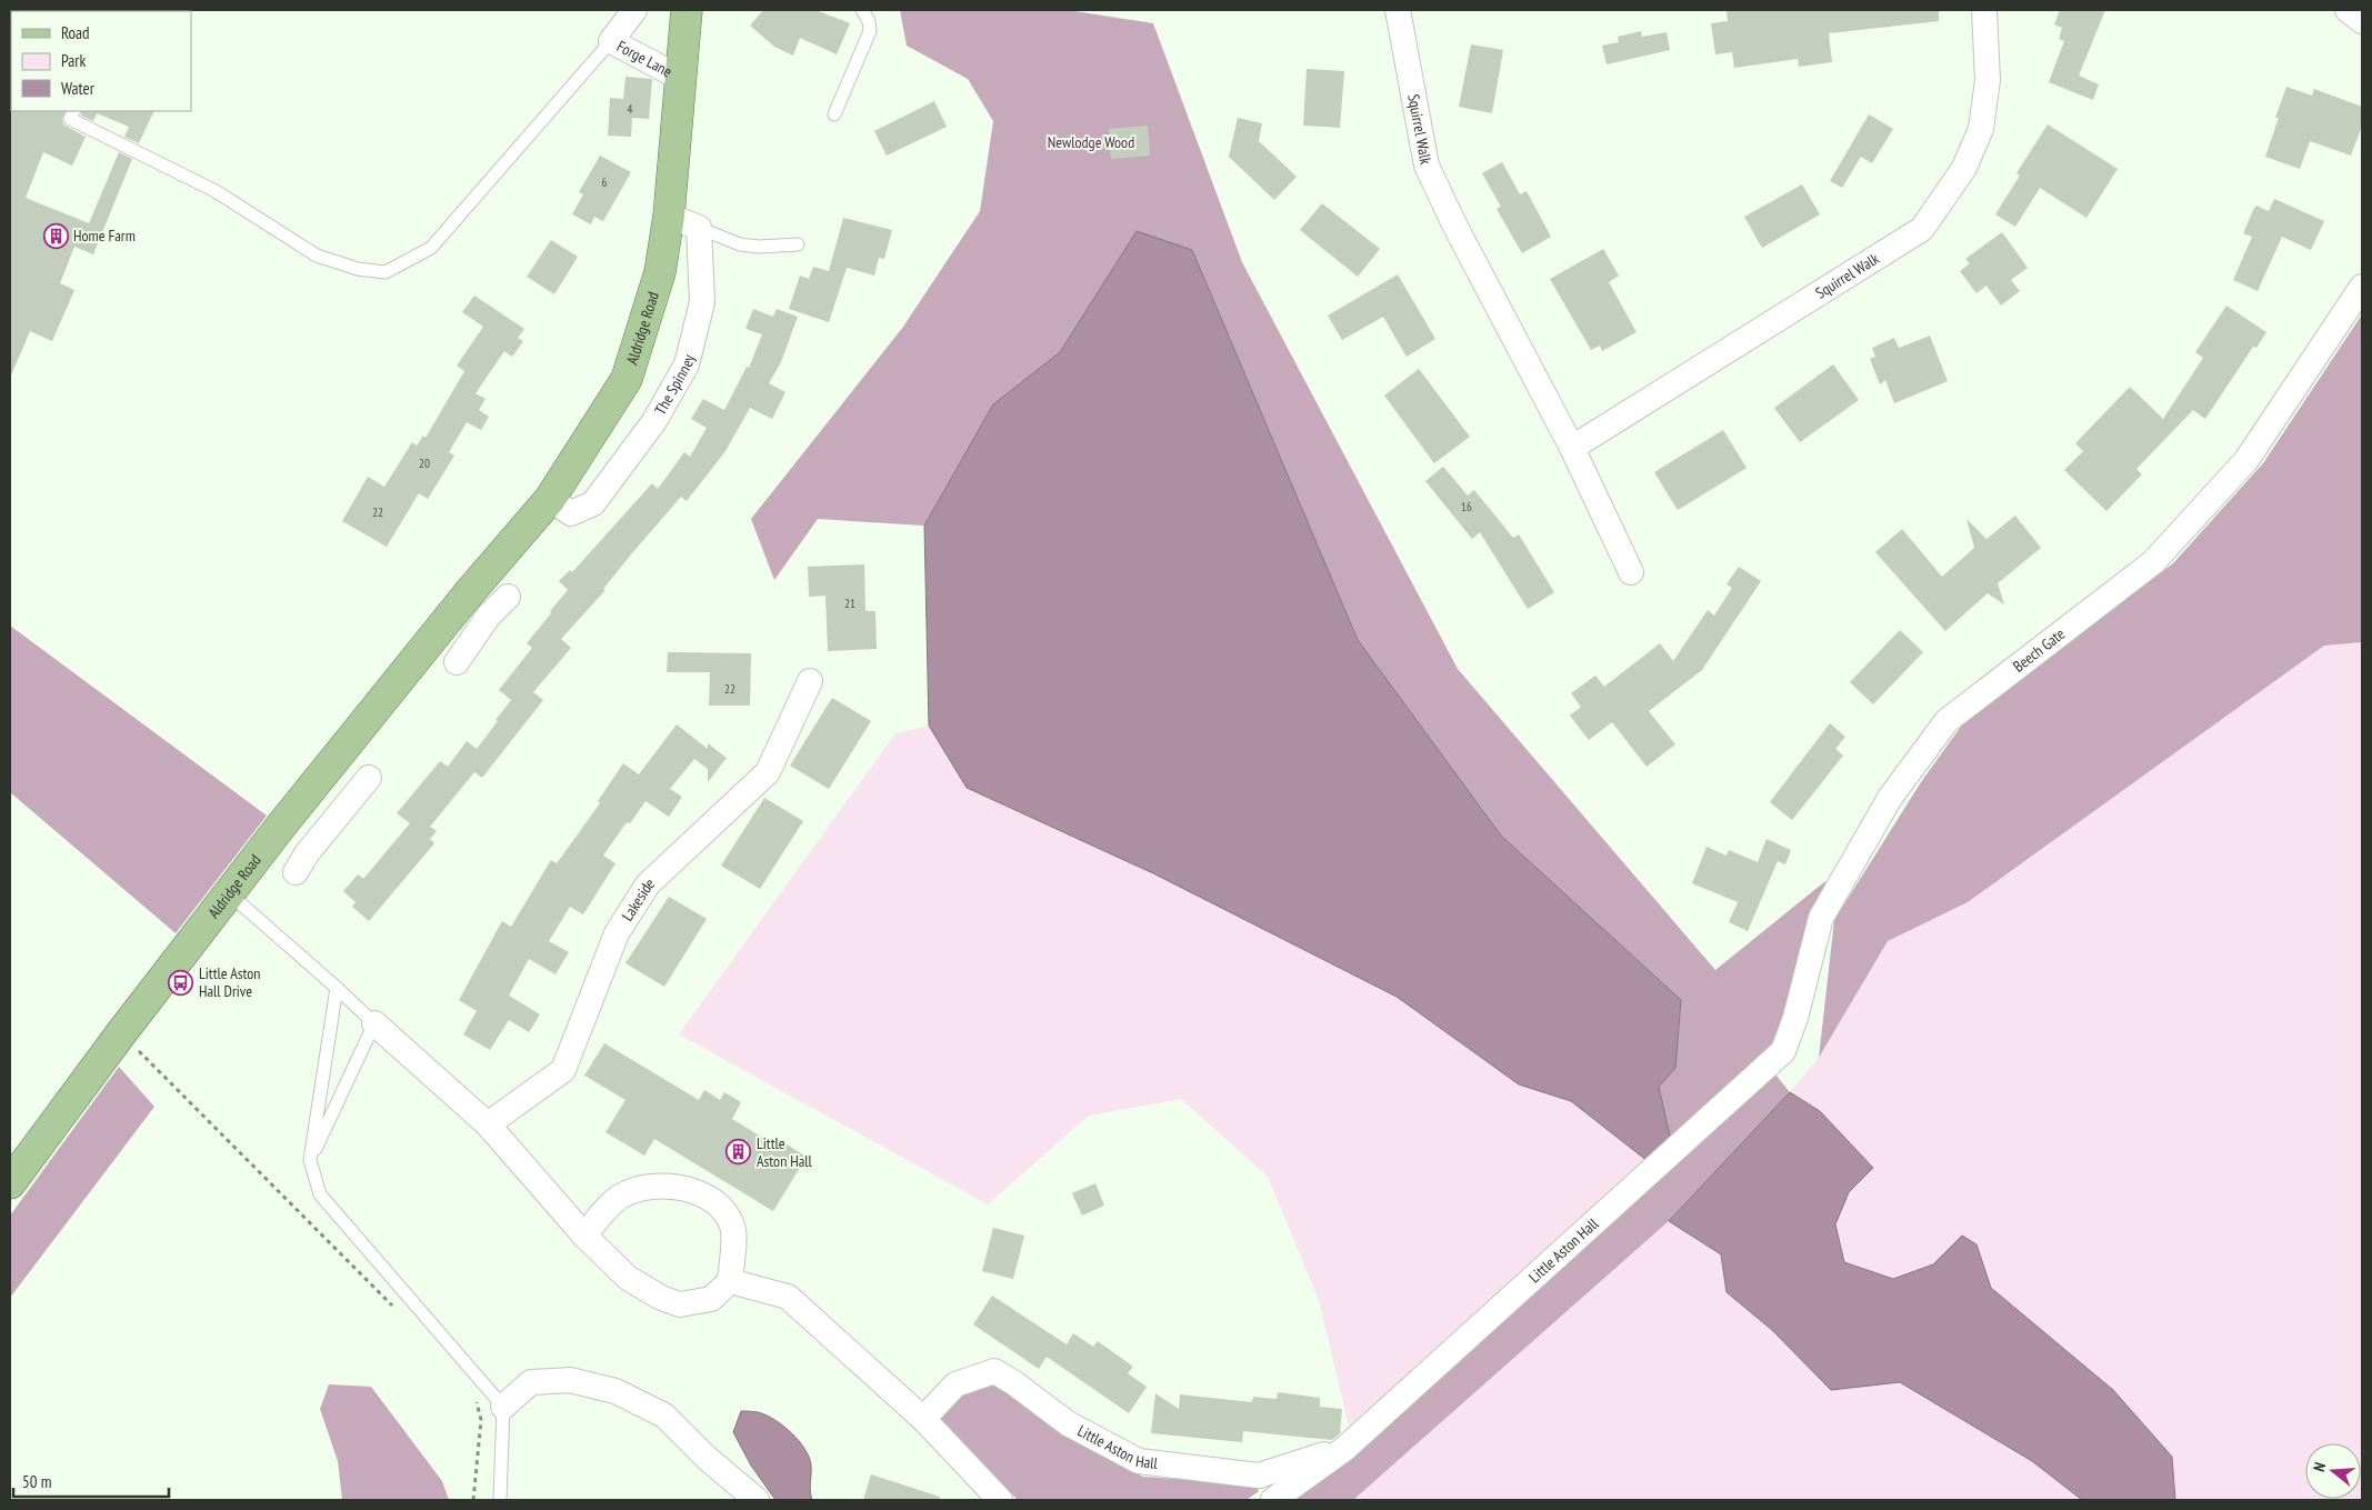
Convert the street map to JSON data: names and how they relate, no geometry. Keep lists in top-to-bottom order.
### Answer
{
  "streets": {
    "main road": ["Aldridge Road"],
    "street": [
      "Forge Lane",
      "Squirrel Walk",
      "The Spinney",
      "Beech Gate",
      "Lakeside",
      "Little Aston Hall"
    ]
  },
  "crossings": [
    ["Forge Lane", "Aldridge Road"],
    ["Aldridge Road", "The Spinney"],
    ["Beech Gate", "Little Aston Hall"]
  ],
  "parks": ["Newlodge Wood"],
  "places": {
    "building": ["Home Farm", "Little Aston Hall"],
    "bus stop": ["Little Aston Hall Drive"]
  },
  "house_numbers": [
    "4",
    "6",
    "20",
    "16",
    "22",
    "21",
    "22"
  ],
  "legend": ["Road", "Park", "Water"],
  "scale_bar": "50 m",
  "north": "left"
}
